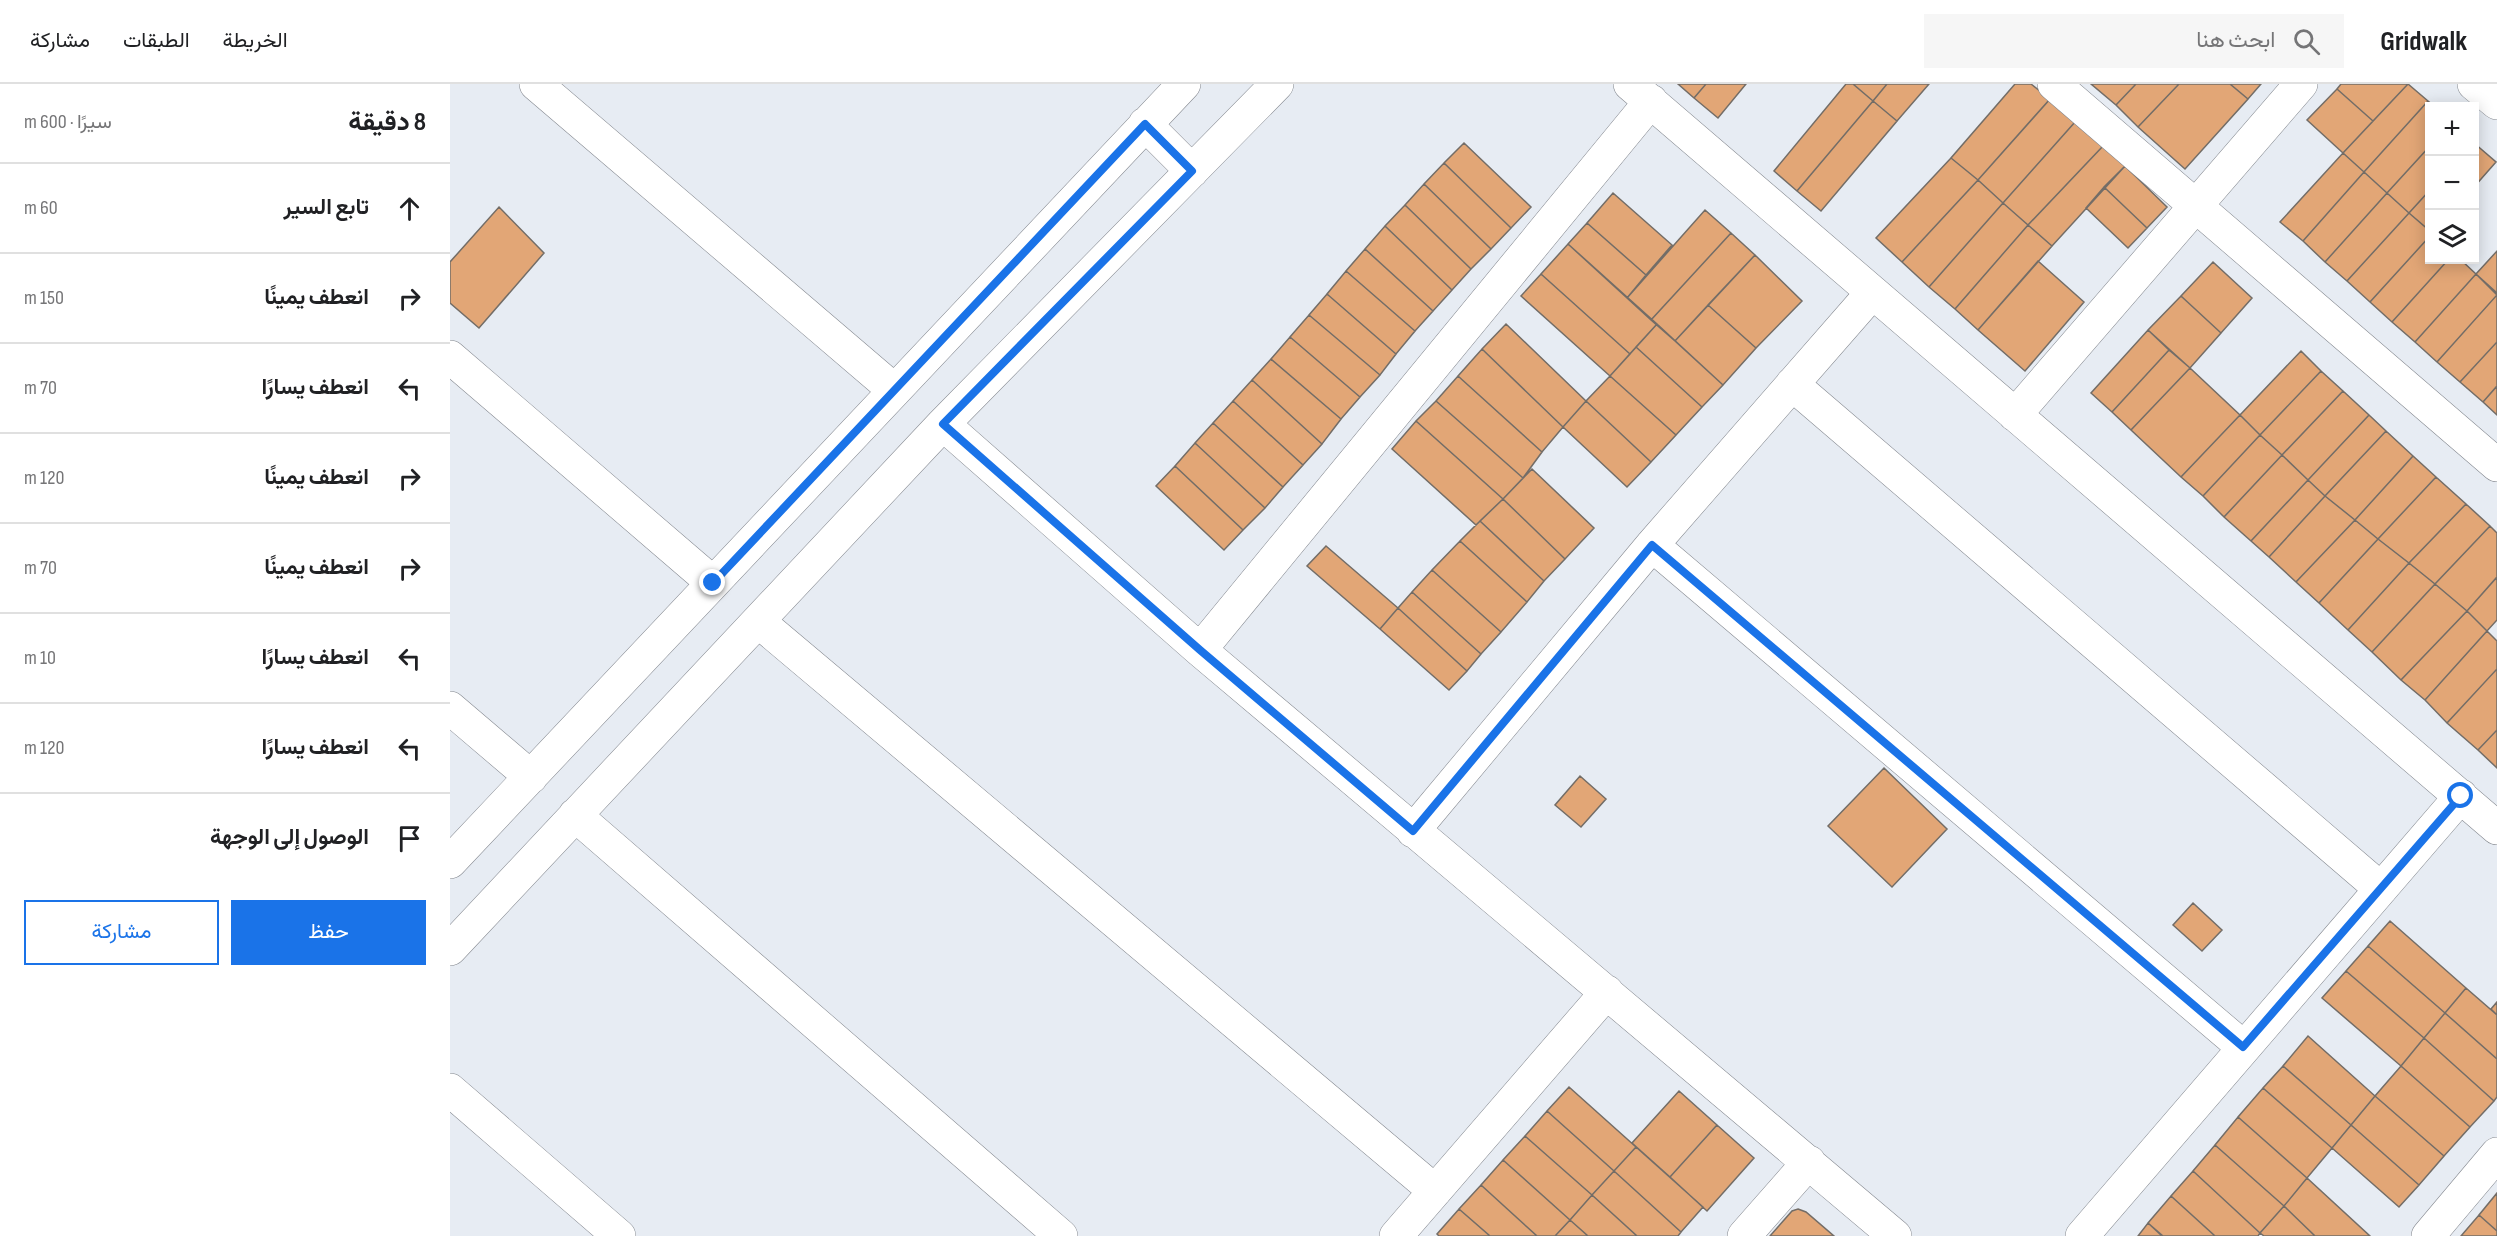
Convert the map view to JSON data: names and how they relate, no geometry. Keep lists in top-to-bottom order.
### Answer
{
  "page": {
    "header": "Gridwalk",
    "search": "ابحث هنا",
    "nav": ["الخريطة", "الطبقات", "مشاركة"],
    "heading": ["8 دقيقة", "سيرًا · 600 m"],
    "map_buttons": ["+", "−"],
    "list": [
      ["تابع السير", "60 m"],
      ["انعطف يمينًا", "150 m"],
      ["انعطف يسارًا", "70 m"],
      ["انعطف يمينًا", "120 m"],
      ["انعطف يمينًا", "70 m"],
      ["انعطف يسارًا", "10 m"],
      ["انعطف يسارًا", "120 m"],
      "الوصول إلى الوجهة"
    ],
    "buttons": ["حفظ", "مشاركة"]
  }
}
